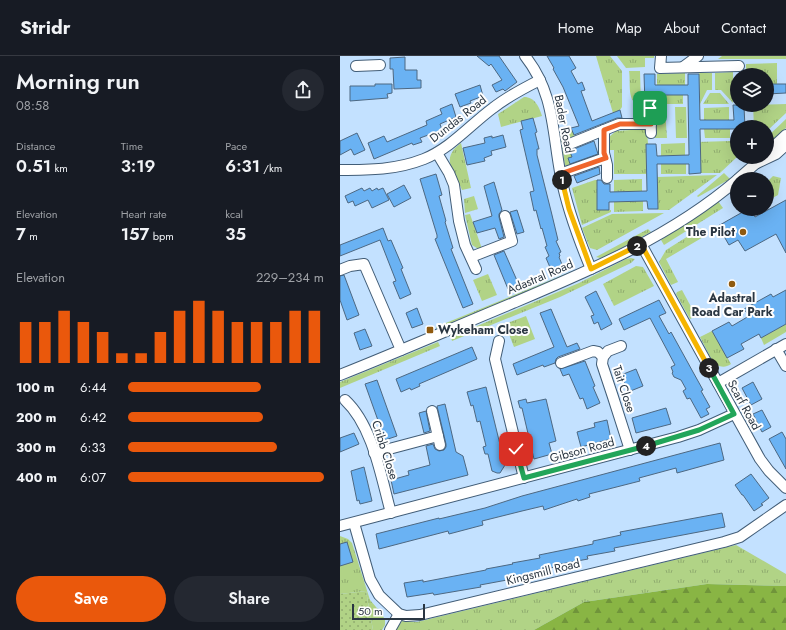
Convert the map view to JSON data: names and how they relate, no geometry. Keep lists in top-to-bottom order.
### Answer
{
  "streets": {
    "street": [
      "Dundas Road",
      "Bader Road",
      "Adastral Road",
      "Tait Close",
      "Scarf Road",
      "Cribb Close",
      "Gibson Road",
      "Kingsmill Road"
    ]
  },
  "crossings": [
    ["Dundas Road", "Bader Road"],
    ["Bader Road", "Adastral Road"],
    ["Adastral Road", "Scarf Road"],
    ["Tait Close", "Gibson Road"],
    ["Scarf Road", "Gibson Road"],
    ["Cribb Close", "Gibson Road"]
  ],
  "places": {
    "other": ["The Pilot", "Adastral Road Car Park"],
    "transit": ["Wykeham Close"]
  },
  "scale_bar": "50 m",
  "page": {
    "header": "Stridr",
    "nav": [
      "Home",
      "Map",
      "About",
      "Contact"
    ],
    "heading": ["Morning run", "08:58"],
    "map_buttons": ["+", "−"],
    "stats": [
      ["Distance", "0.51 km"],
      ["Time", "3:19"],
      ["Pace", "6:31 /km"],
      ["Elevation", "7 m"],
      ["Heart rate", "157 bpm"],
      ["kcal", "35"]
    ],
    "pins": [
      "1",
      "2",
      "3",
      "4"
    ],
    "chart": ["Elevation", "229–234 m"],
    "list": [
      {
        "name": "100 m",
        "note": "6:44"
      },
      {
        "name": "200 m",
        "note": "6:42"
      },
      {
        "name": "300 m",
        "note": "6:33"
      },
      {
        "name": "400 m",
        "note": "6:07"
      }
    ],
    "buttons": ["Save", "Share"],
    "scale": "50 m"
  }
}
